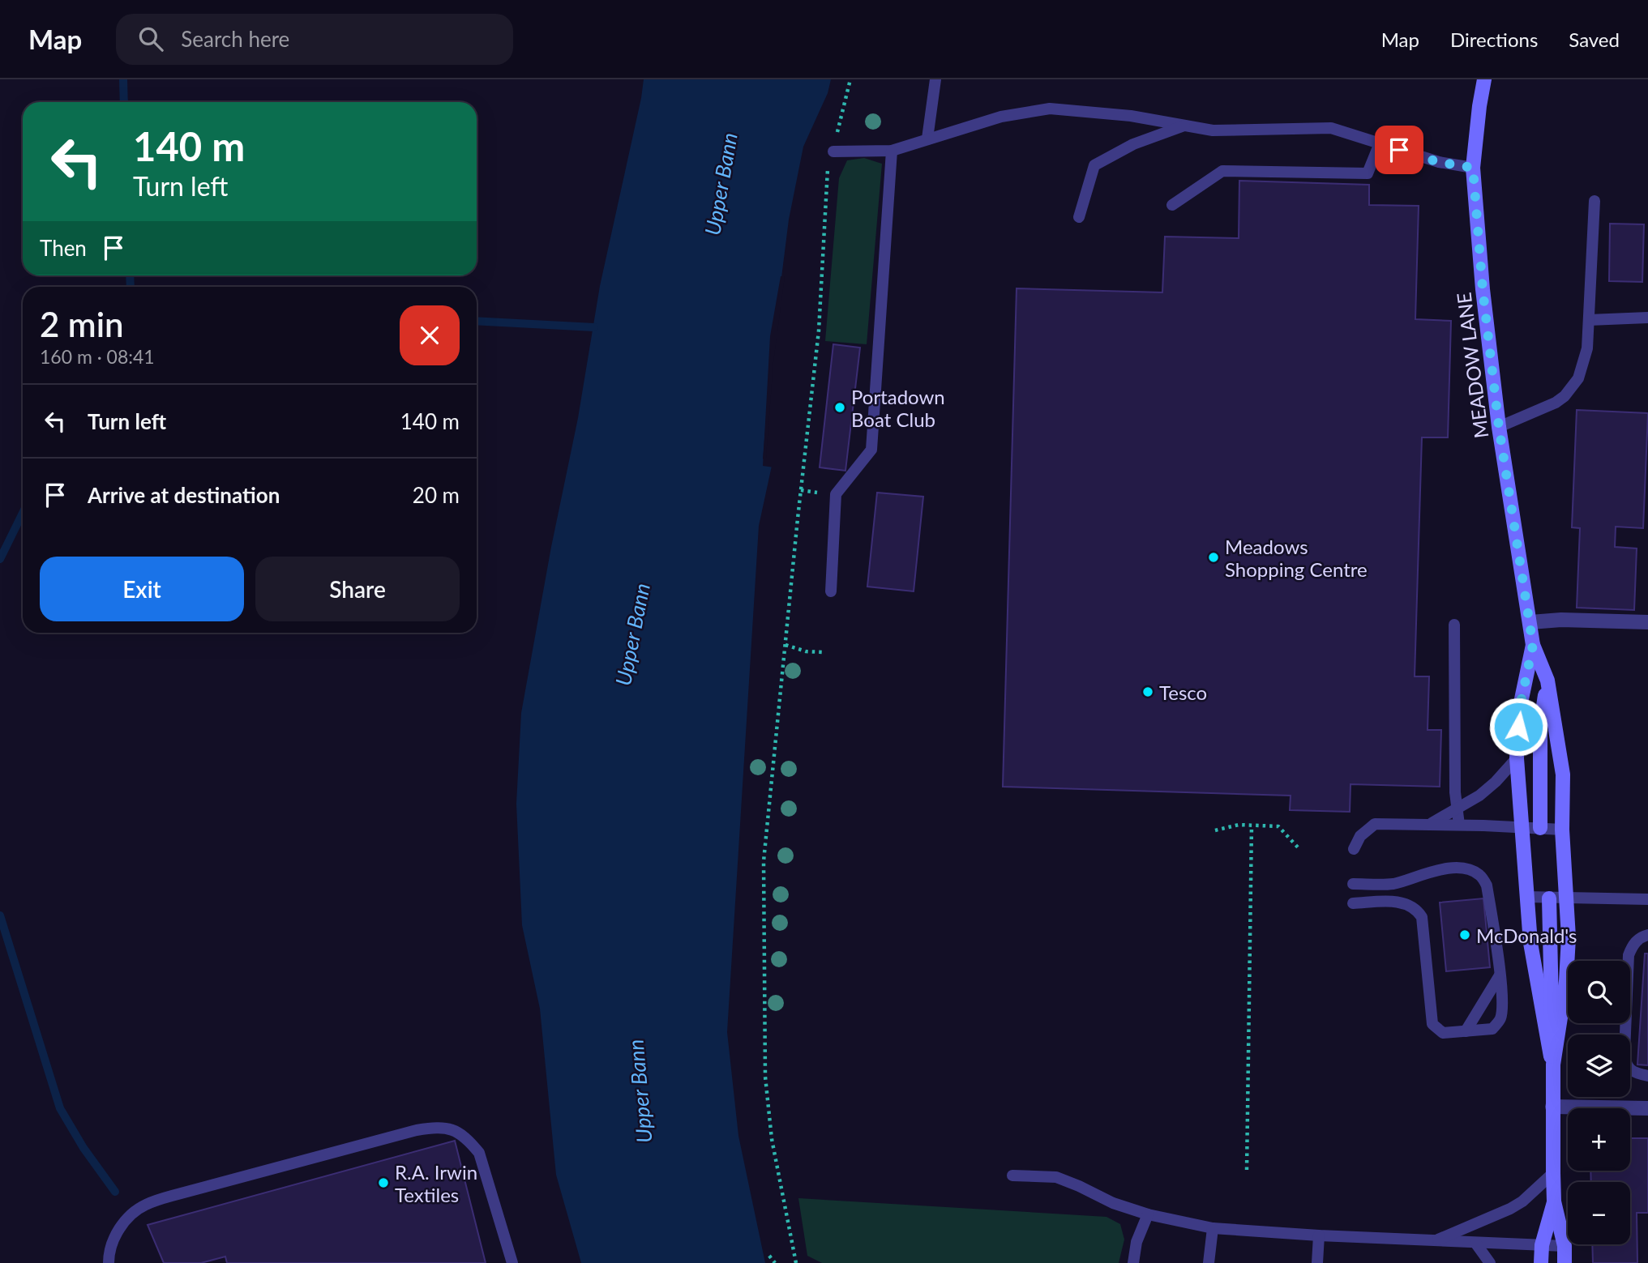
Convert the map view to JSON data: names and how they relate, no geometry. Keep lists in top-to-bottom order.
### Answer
{
  "streets": {
    "street": ["MEADOW LANE"]
  },
  "water": ["Upper Bann"],
  "places": [
    "Portadown Boat Club",
    "Meadows Shopping Centre",
    "Tesco",
    "McDonald's",
    "R.A. Irwin Textiles"
  ],
  "page": {
    "header": "Map",
    "search": "Search here",
    "nav": ["Map", "Directions", "Saved"],
    "turn": ["140 m", "Turn left"],
    "then": "Then",
    "heading": ["2 min", "160 m · 08:41"],
    "list": [
      {
        "name": "Turn left",
        "value": "140 m"
      },
      {
        "name": "Arrive at destination",
        "value": "20 m"
      }
    ],
    "buttons": ["Exit", "Share"],
    "map_buttons": ["+", "−"]
  }
}
